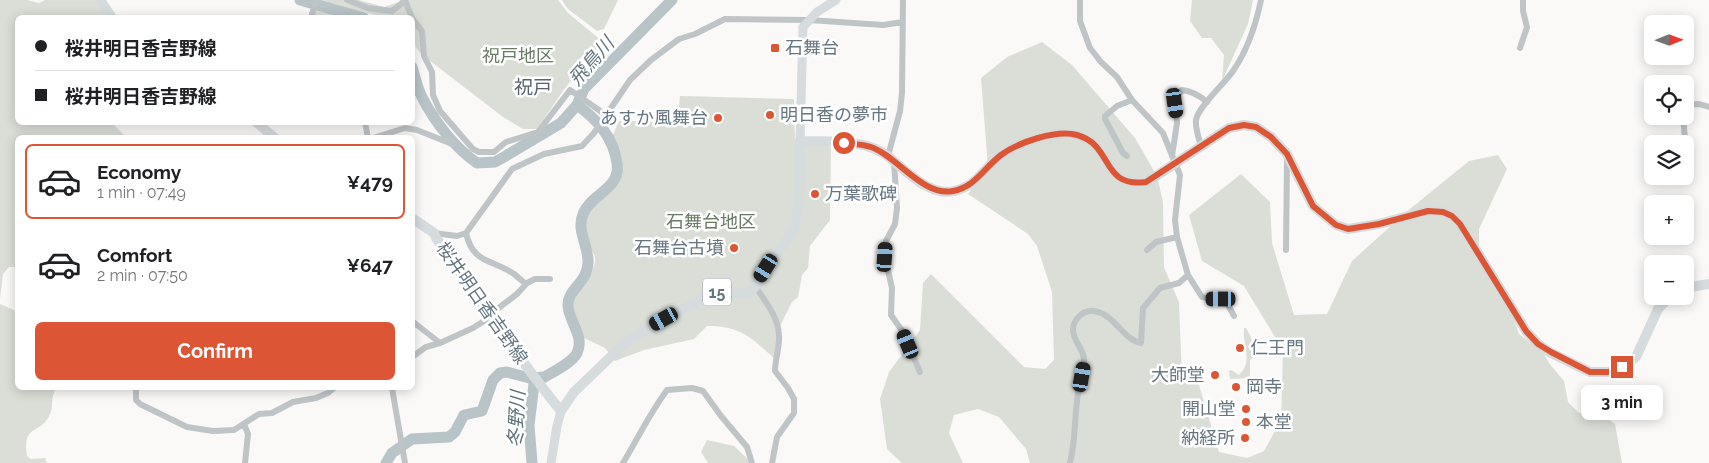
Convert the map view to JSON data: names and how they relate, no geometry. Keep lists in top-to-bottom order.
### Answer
{
  "streets": {
    "main road": ["15", "桜井明日香吉野線"]
  },
  "crossings": [
    ["15", "桜井明日香吉野線"]
  ],
  "districts": ["祝戸"],
  "water": ["飛鳥川", "冬野川"],
  "parks": ["祝戸地区", "石舞台地区"],
  "places": {
    "transit": ["石舞台"],
    "other": [
      "明日香の夢市",
      "あすか風舞台",
      "万葉歌碑",
      "石舞台古墳",
      "仁王門",
      "大師堂",
      "岡寺",
      "開山堂",
      "本堂",
      "納経所"
    ]
  },
  "north": "right",
  "page": {
    "map_buttons": ["+", "−"],
    "banner": ["桜井明日香吉野線", "桜井明日香吉野線"],
    "list": [
      {
        "name": "Economy",
        "note": "1 min · 07:49",
        "value": "¥479"
      },
      {
        "name": "Comfort",
        "note": "2 min · 07:50",
        "value": "¥647"
      }
    ],
    "buttons": "Confirm",
    "bubble": "3 min"
  }
}
